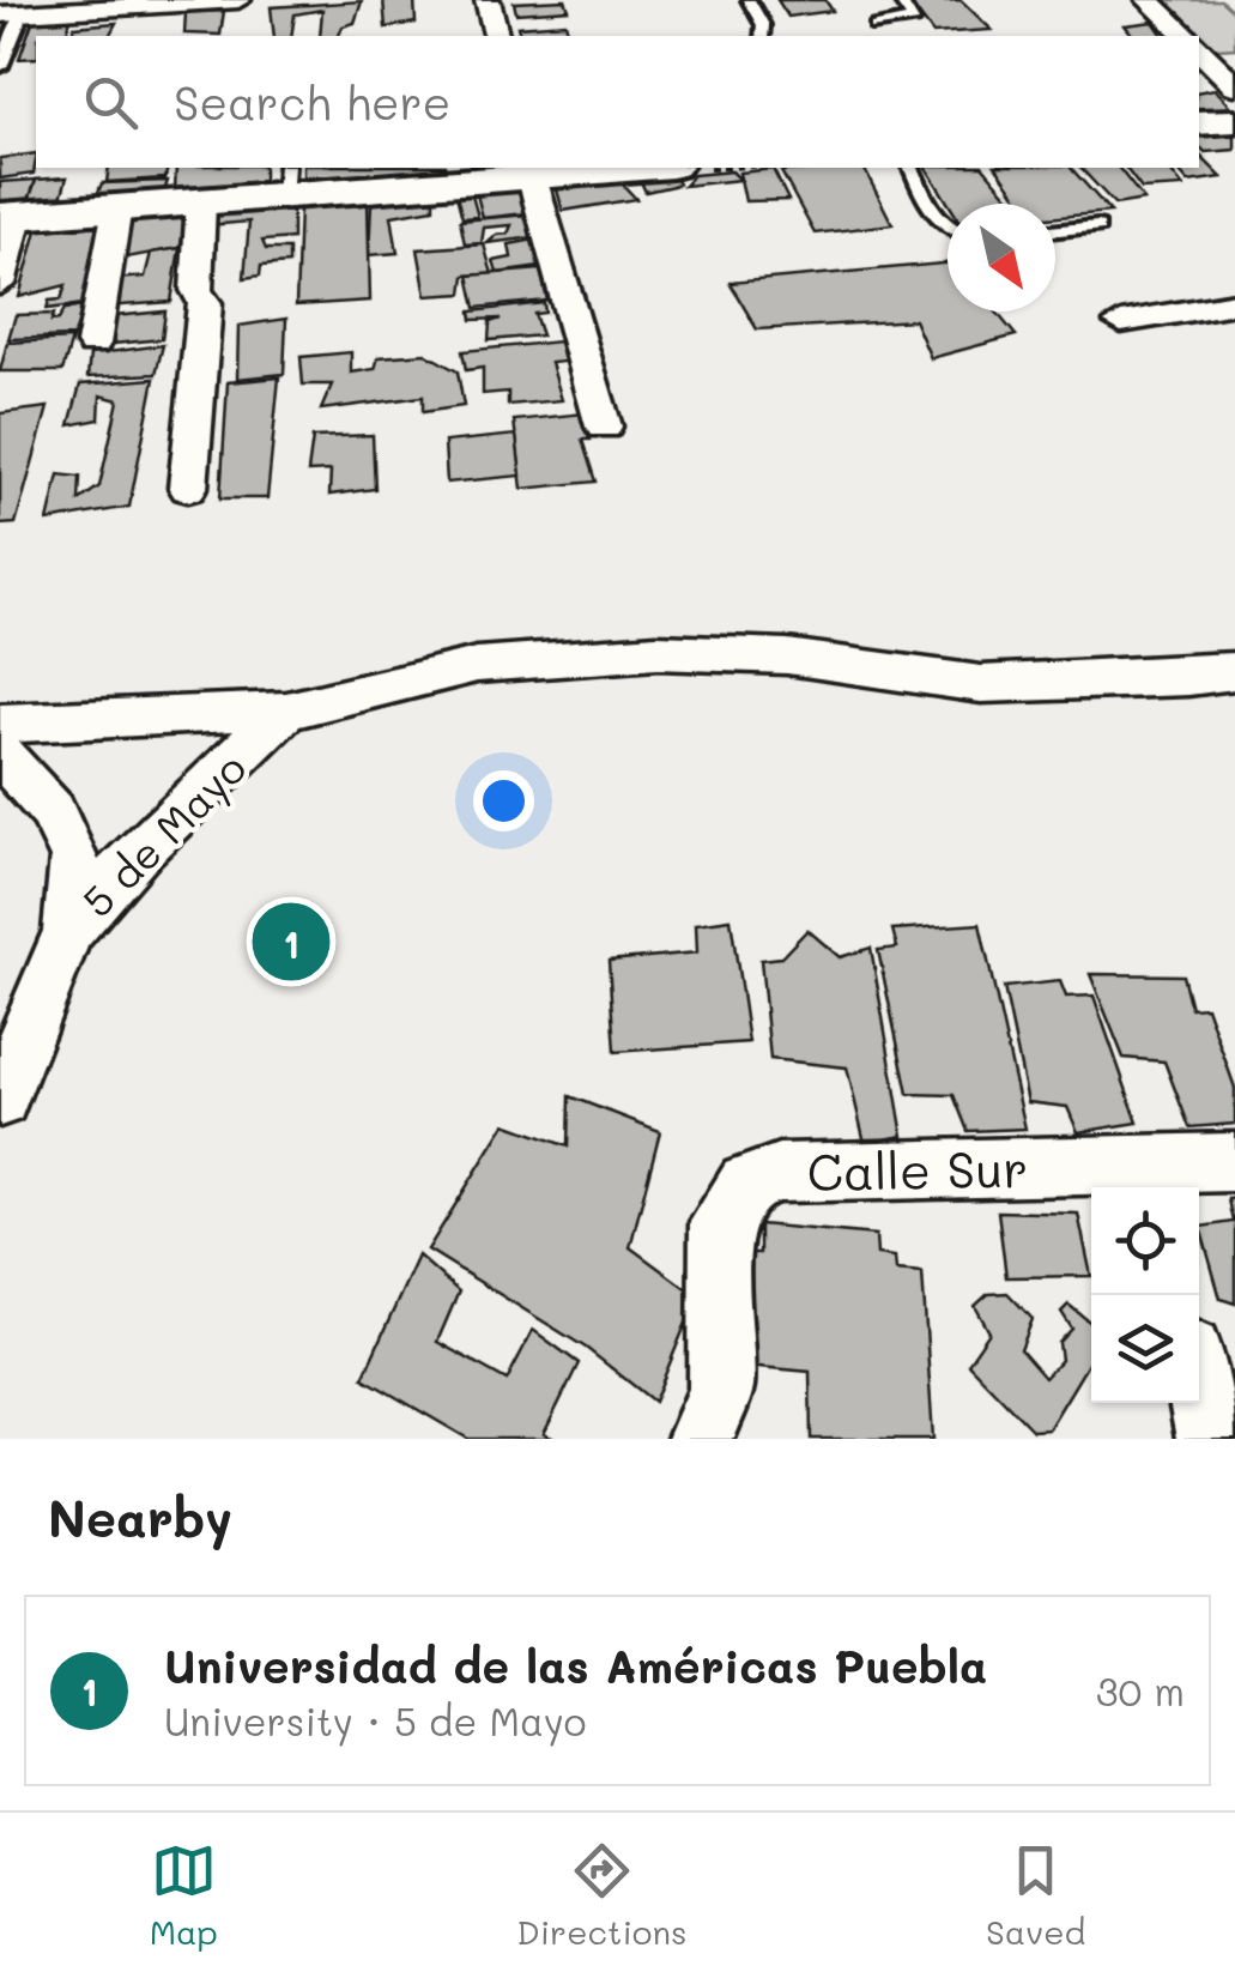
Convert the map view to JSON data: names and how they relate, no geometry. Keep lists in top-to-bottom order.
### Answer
{
  "streets": {
    "street": ["5 de Mayo", "Calle Sur"]
  },
  "north": "bottom right",
  "page": {
    "search": "Search here",
    "pins": "1",
    "heading": "Nearby",
    "list": [
      {
        "mark": "1",
        "name": "Universidad de las Américas Puebla",
        "note": "University · 5 de Mayo",
        "value": "30 m"
      }
    ],
    "nav": ["Map", "Directions", "Saved"]
  }
}
